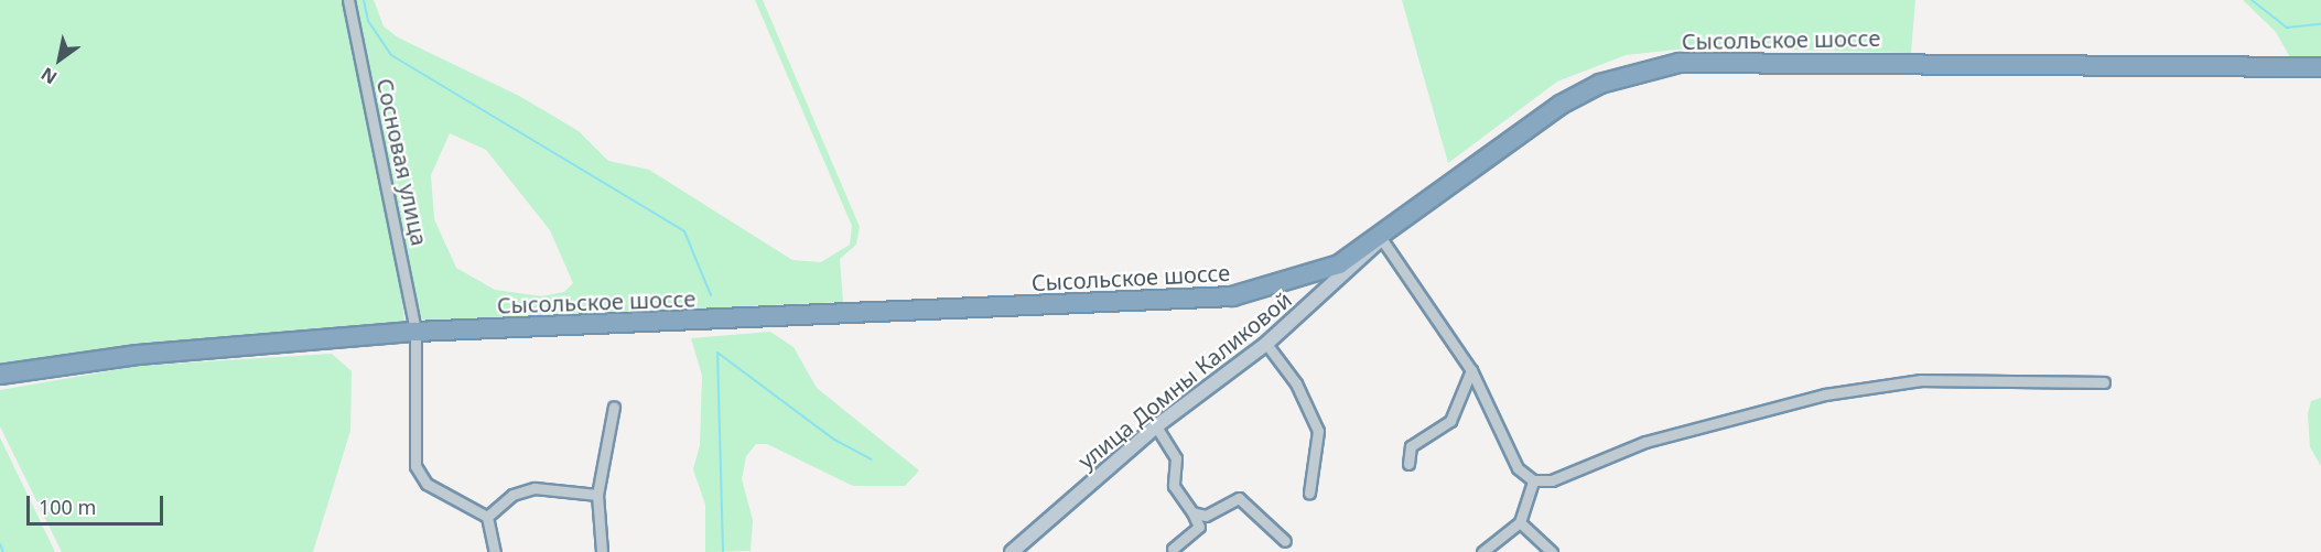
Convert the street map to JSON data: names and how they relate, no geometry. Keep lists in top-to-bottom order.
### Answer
{
  "streets": {
    "highway": ["Сысольское шоссе"],
    "main road": ["улица Домны Каликовой"],
    "street": ["Сосновая улица"]
  },
  "crossings": [
    ["Сысольское шоссе", "Сосновая улица"],
    ["Сысольское шоссе", "улица Домны Каликовой"]
  ],
  "scale_bar": "100 m",
  "north": "bottom left"
}
